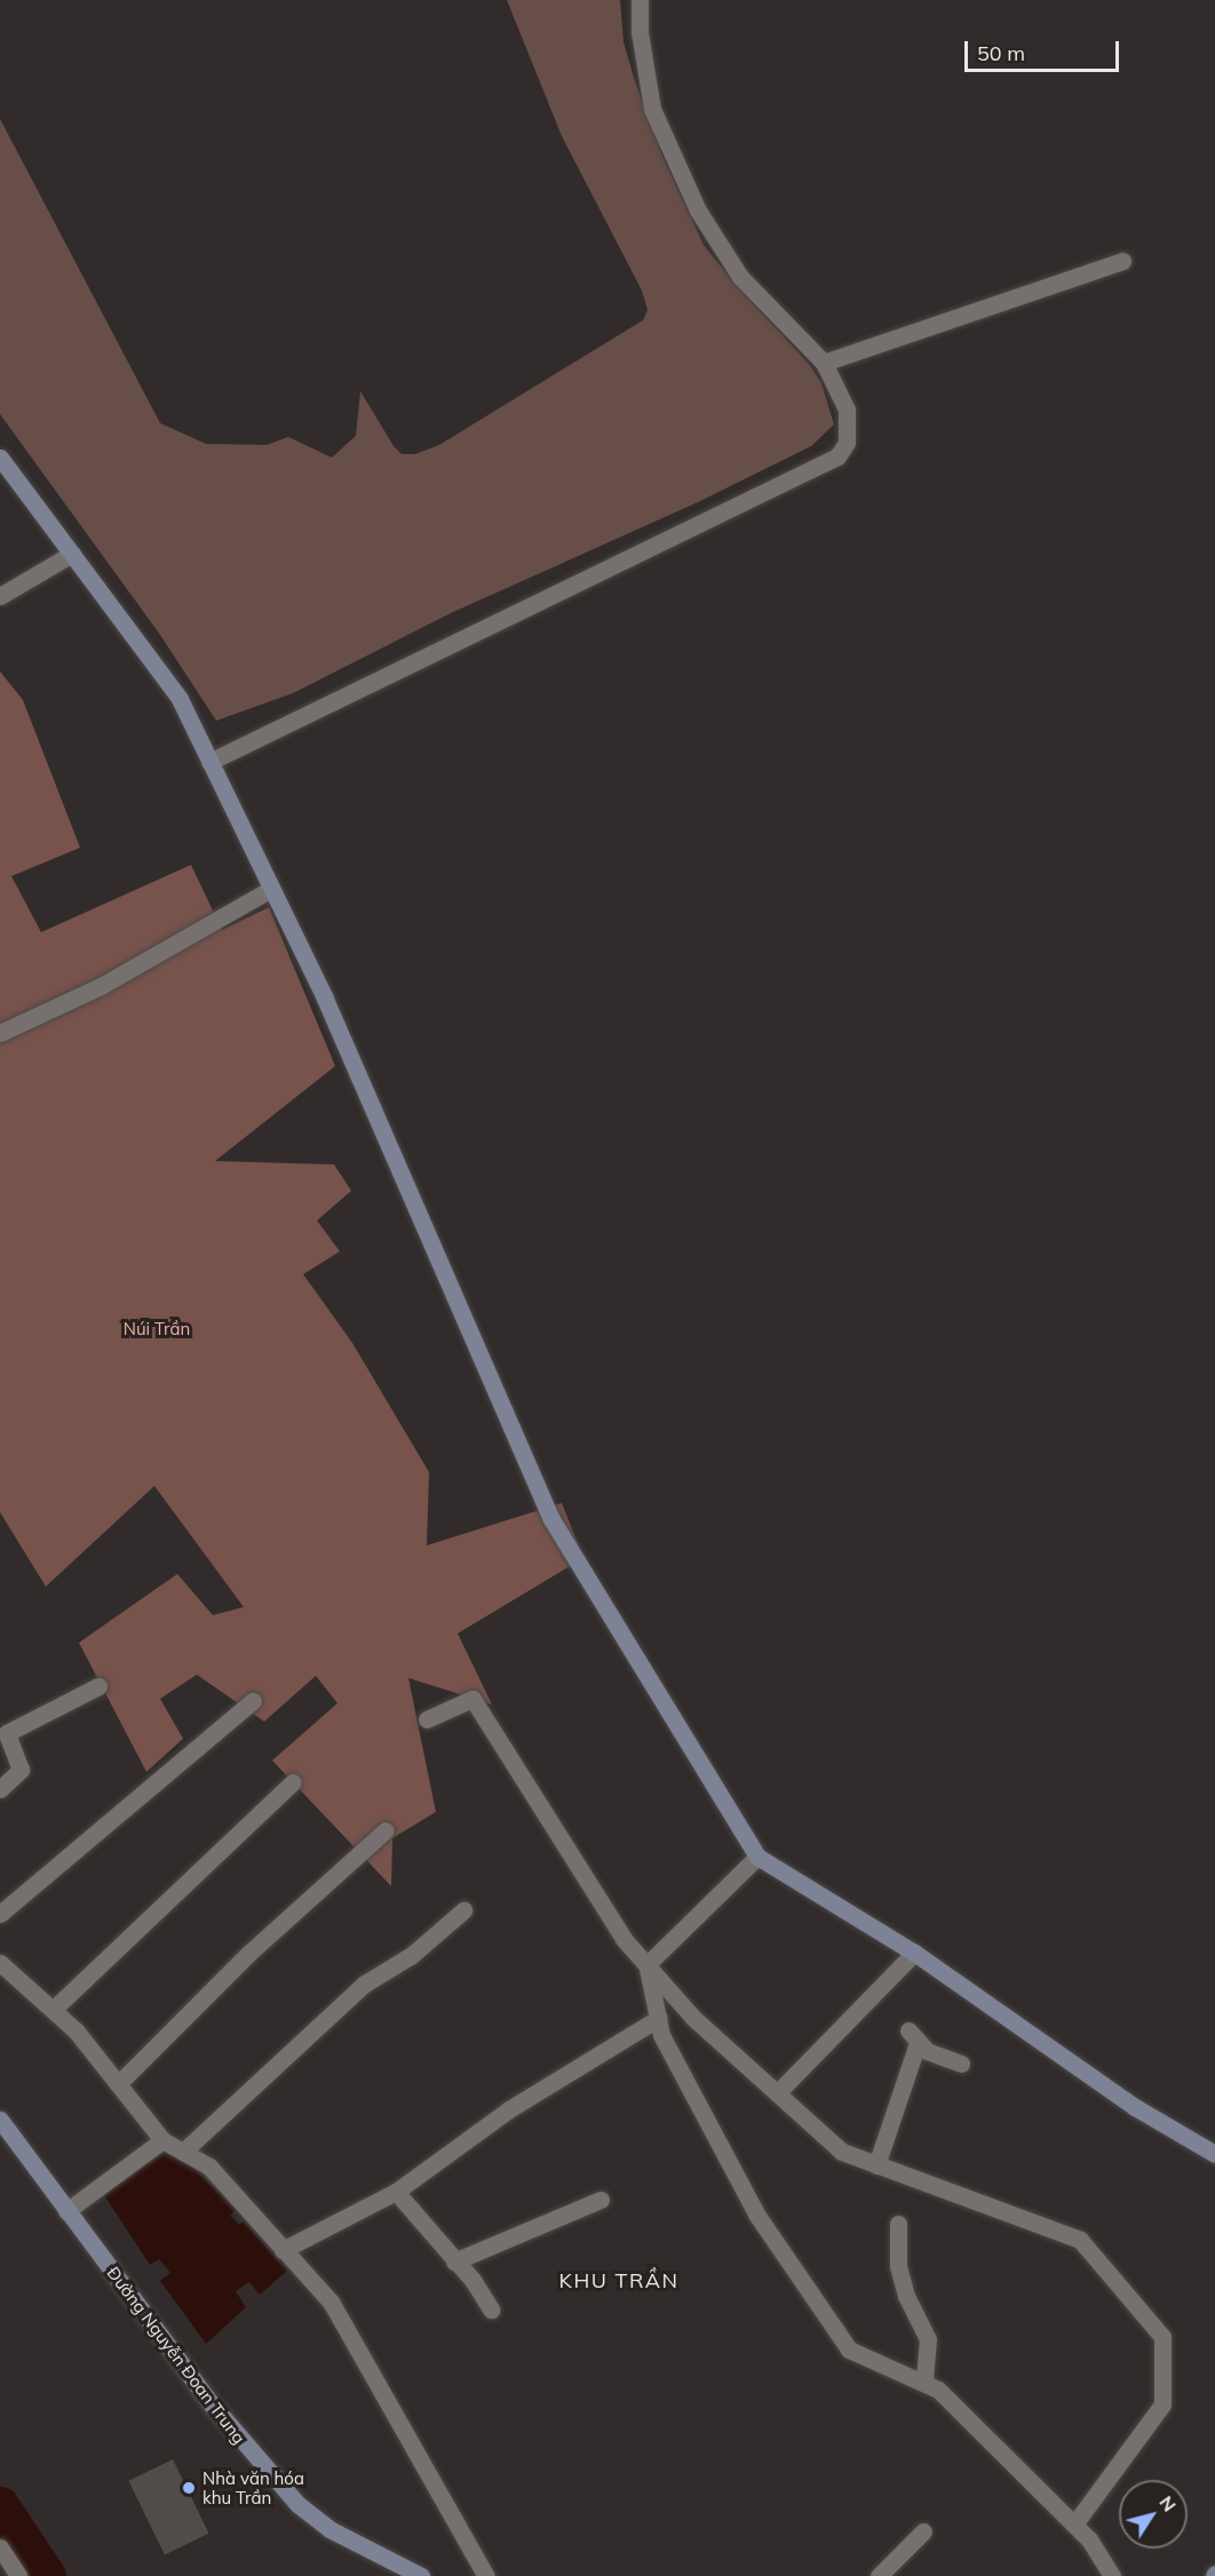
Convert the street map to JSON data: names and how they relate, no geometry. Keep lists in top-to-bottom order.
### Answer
{
  "streets": {
    "street": ["Đường Nguyễn Đoan Trung"]
  },
  "districts": ["KHU TRẦN"],
  "parks": ["Núi Trần"],
  "places": ["Nhà văn hóa khu Trần"],
  "scale_bar": "50 m",
  "north": "top right"
}
